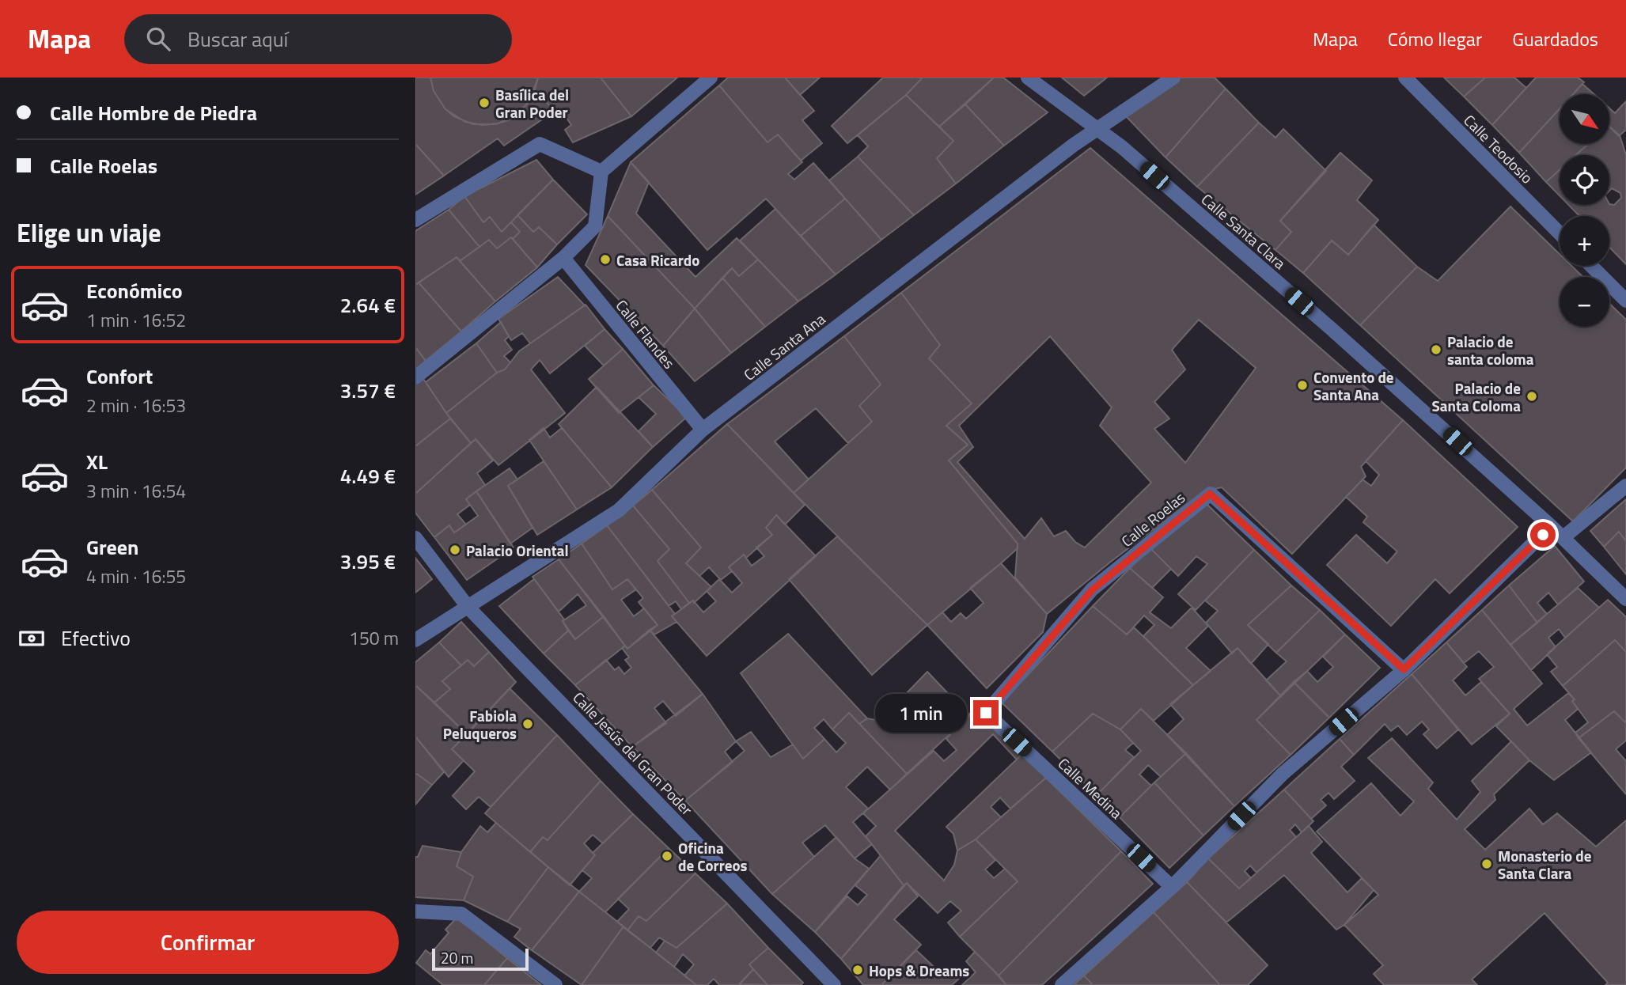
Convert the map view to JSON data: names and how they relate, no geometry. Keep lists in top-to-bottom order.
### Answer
{
  "streets": {
    "street": [
      "Calle Teodosio",
      "Calle Santa Clara",
      "Calle Flandes",
      "Calle Santa Ana",
      "Calle Roelas",
      "Calle Jesús del Gran Poder",
      "Calle Medina"
    ]
  },
  "crossings": [
    ["Calle Santa Clara", "Calle Santa Ana"],
    ["Calle Flandes", "Calle Santa Ana"],
    ["Calle Santa Ana", "Calle Jesús del Gran Poder"],
    ["Calle Roelas", "Calle Medina"]
  ],
  "places": [
    "Basílica del Gran Poder",
    "Casa Ricardo",
    "Palacio de santa coloma",
    "Convento de Santa Ana",
    "Palacio de Santa Coloma",
    "Palacio Oriental",
    "Fabiola Peluqueros",
    "Oficina de Correos",
    "Monasterio de Santa Clara",
    "Hops & Dreams"
  ],
  "scale_bar": "20 m",
  "north": "bottom right",
  "page": {
    "header": "Mapa",
    "search": "Buscar aquí",
    "nav": ["Mapa", "Cómo llegar", "Guardados"],
    "banner": ["Calle Hombre de Piedra", "Calle Roelas"],
    "map_buttons": ["+", "−"],
    "heading": "Elige un viaje",
    "list": [
      {
        "name": "Económico",
        "note": "1 min · 16:52",
        "value": "2.64 €"
      },
      {
        "name": "Confort",
        "note": "2 min · 16:53",
        "value": "3.57 €"
      },
      {
        "name": "XL",
        "note": "3 min · 16:54",
        "value": "4.49 €"
      },
      {
        "name": "Green",
        "note": "4 min · 16:55",
        "value": "3.95 €"
      }
    ],
    "pay": ["Efectivo", "150 m"],
    "bubble": "1 min",
    "buttons": "Confirmar",
    "scale": "20 m"
  }
}
